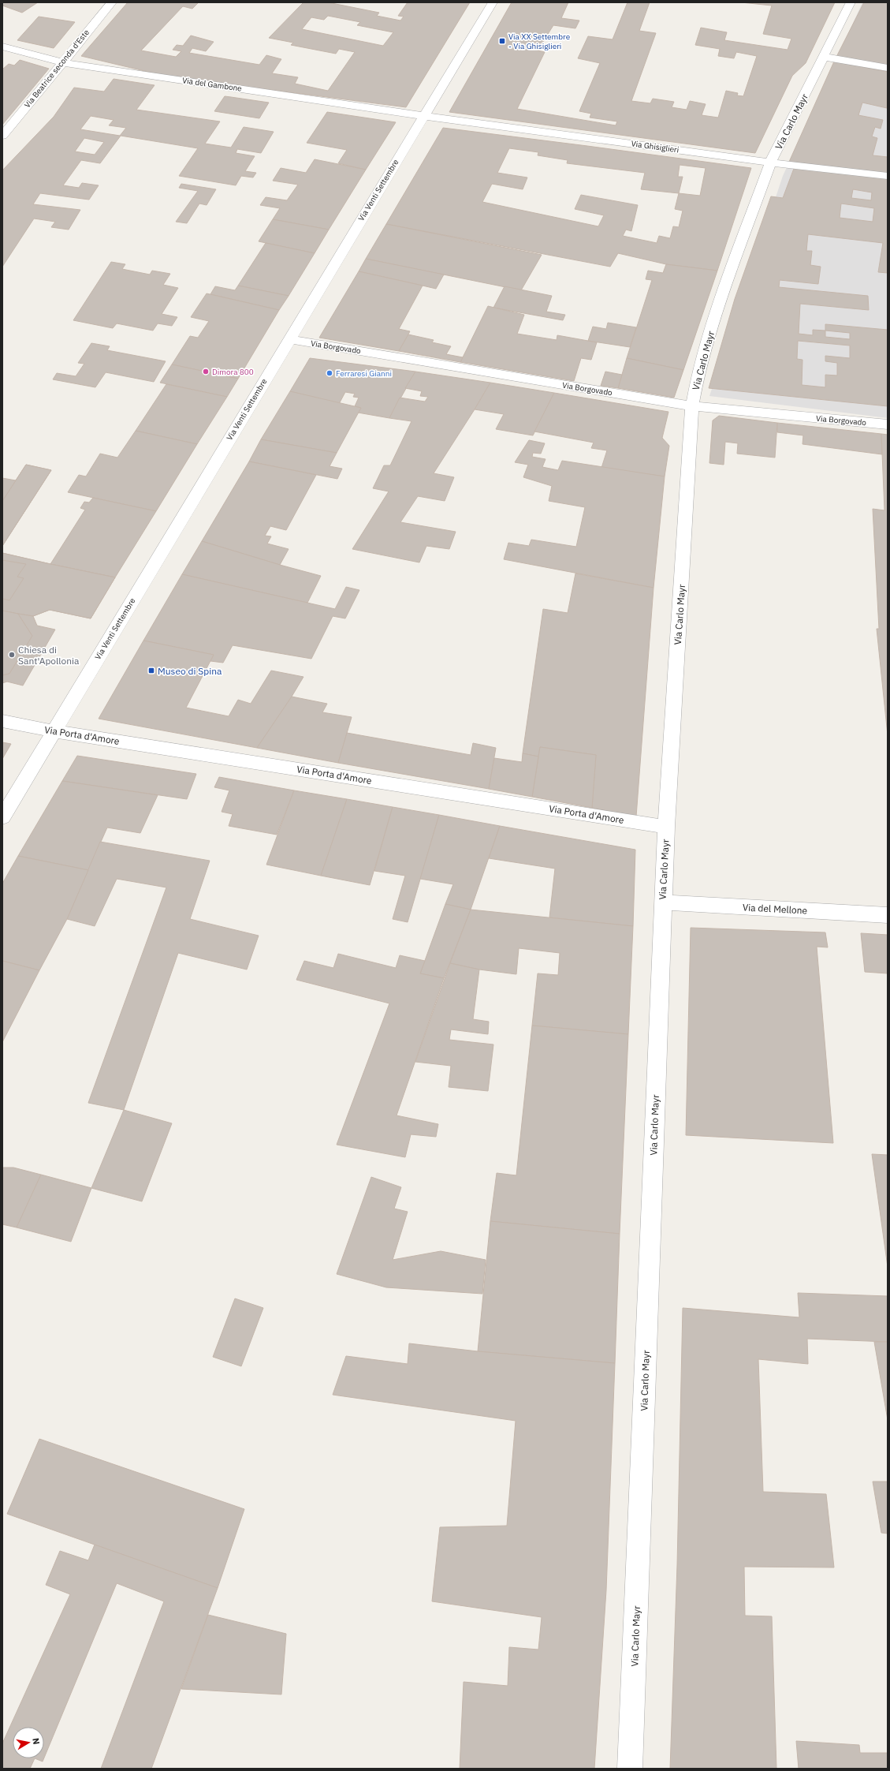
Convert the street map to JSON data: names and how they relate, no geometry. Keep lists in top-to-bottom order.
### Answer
{
  "streets": {
    "street": [
      "Via Beatrice seconda d'Este",
      "Via del Gambone",
      "Via Carlo Mayr",
      "Via Ghisiglieri",
      "Via Venti Settembre",
      "Via Borgovado",
      "Via Porta d'Amore",
      "Via del Mellone"
    ]
  },
  "crossings": [
    ["Via Beatrice seconda d'Este", "Via del Gambone"],
    ["Via del Gambone", "Via Ghisiglieri"],
    ["Via del Gambone", "Via Venti Settembre"],
    ["Via Carlo Mayr", "Via Ghisiglieri"],
    ["Via Carlo Mayr", "Via Borgovado"],
    ["Via Carlo Mayr", "Via Porta d'Amore"],
    ["Via Carlo Mayr", "Via del Mellone"],
    ["Via Ghisiglieri", "Via Venti Settembre"],
    ["Via Venti Settembre", "Via Borgovado"],
    ["Via Venti Settembre", "Via Porta d'Amore"]
  ],
  "places": {
    "transit": ["Via XX Settembre - Via Ghisiglieri", "Museo di Spina"],
    "other": ["Dimora 800", "Ferraresi Gianni", "Chiesa di Sant'Apollonia"]
  },
  "north": "right"
}
